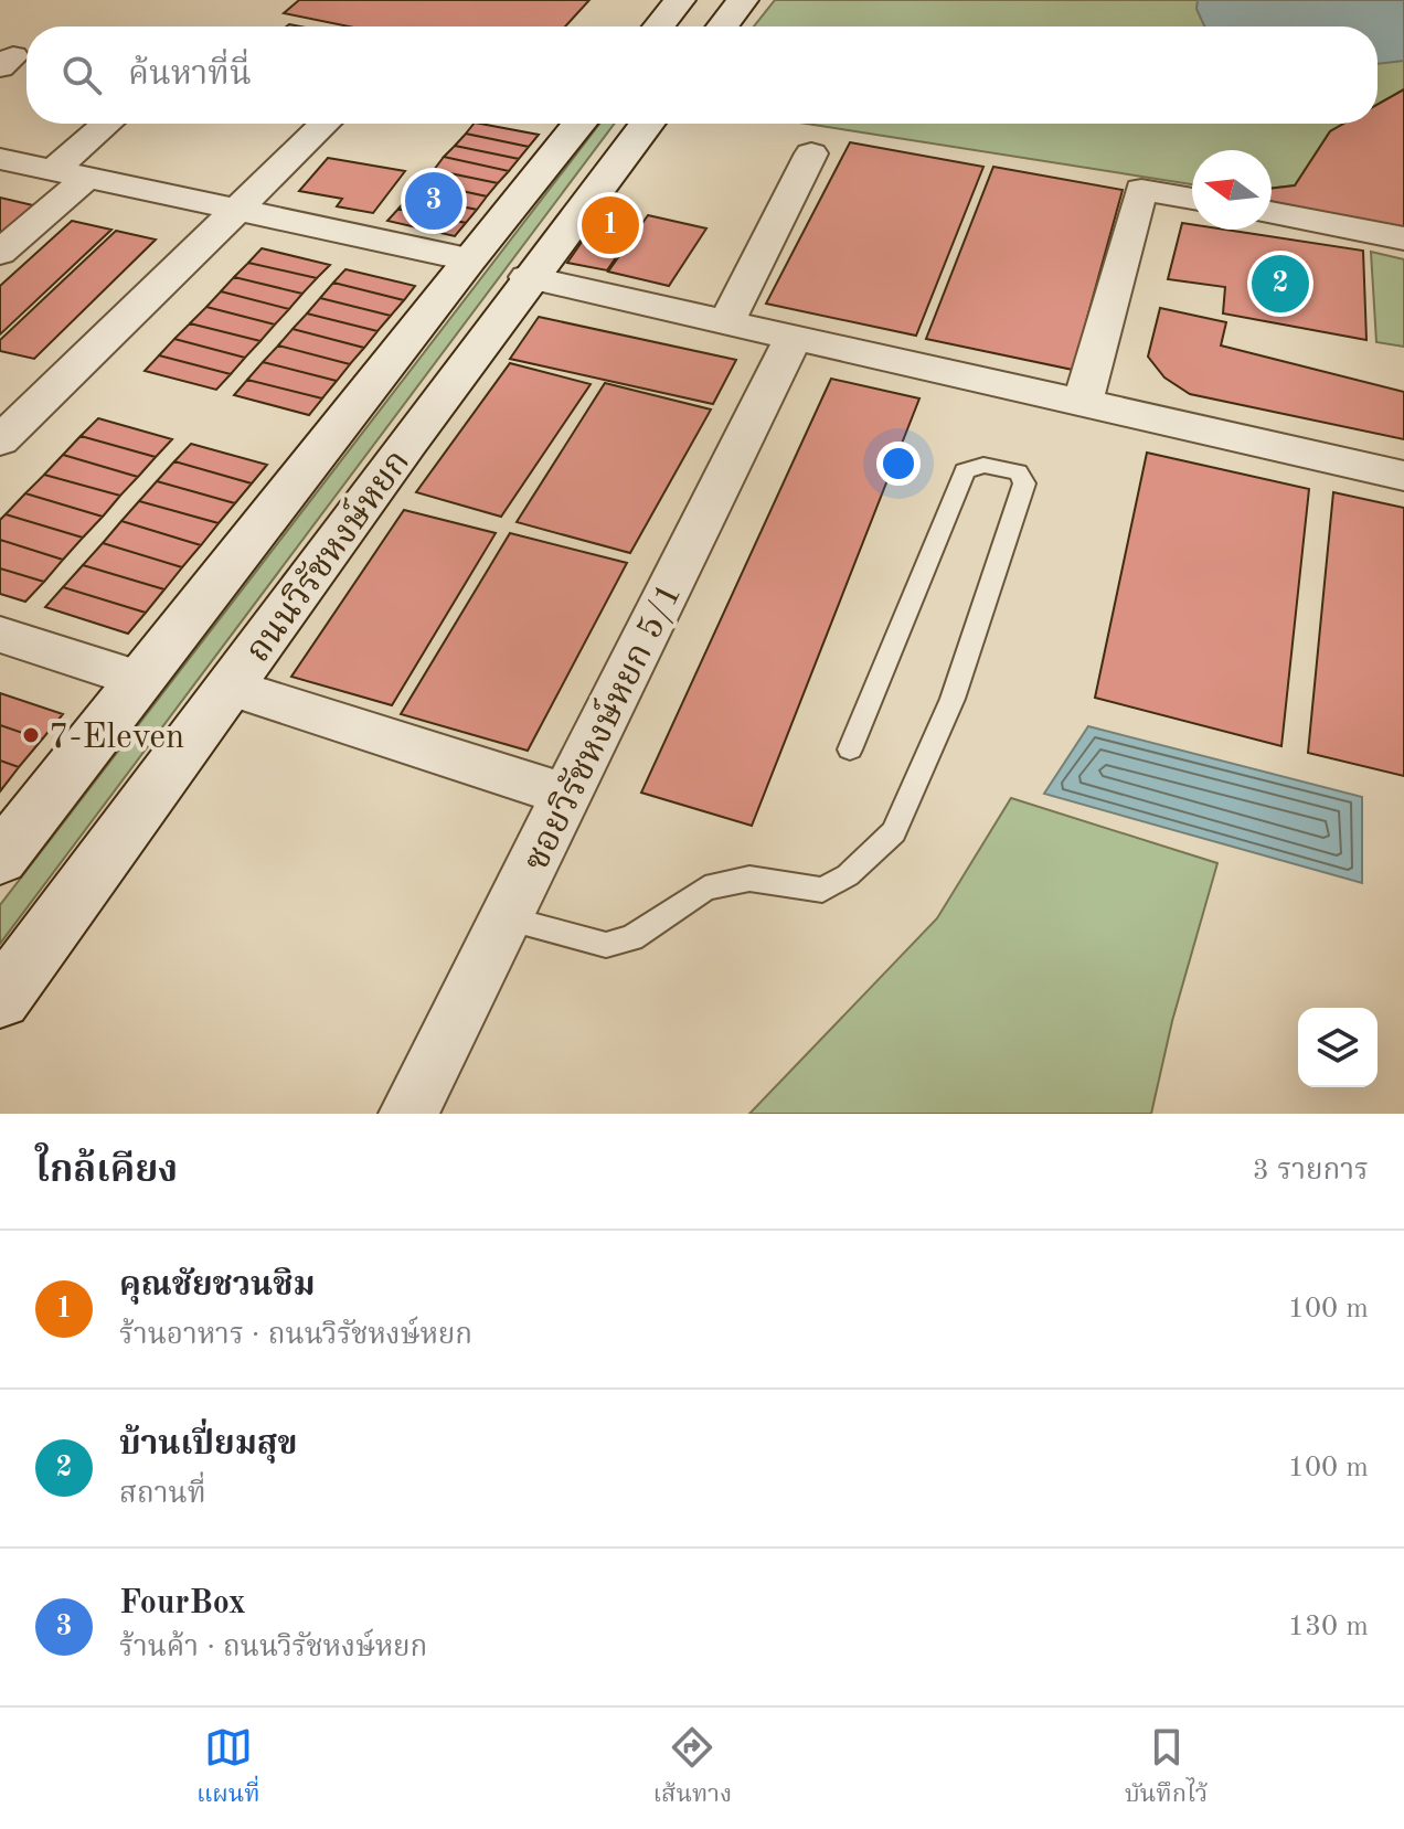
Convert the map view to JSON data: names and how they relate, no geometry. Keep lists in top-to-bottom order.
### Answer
{
  "streets": {
    "main road": ["ถนนวิรัชหงษ์หยก"],
    "street": ["ซอยวิรัชหงษ์หยก 5/1"]
  },
  "places": ["7-Eleven"],
  "north": "left",
  "page": {
    "search": "ค้นหาที่นี่",
    "pins": ["3", "1", "2"],
    "heading": ["ใกล้เคียง", "3 รายการ"],
    "list": [
      {
        "mark": "1",
        "name": "คุณชัยชวนชิม",
        "note": "ร้านอาหาร · ถนนวิรัชหงษ์หยก",
        "value": "100 m"
      },
      {
        "mark": "2",
        "name": "บ้านเปี่ยมสุข",
        "note": "สถานที่",
        "value": "100 m"
      },
      {
        "mark": "3",
        "name": "FourBox",
        "note": "ร้านค้า · ถนนวิรัชหงษ์หยก",
        "value": "130 m"
      }
    ],
    "nav": ["แผนที่", "เส้นทาง", "บันทึกไว้"]
  }
}
